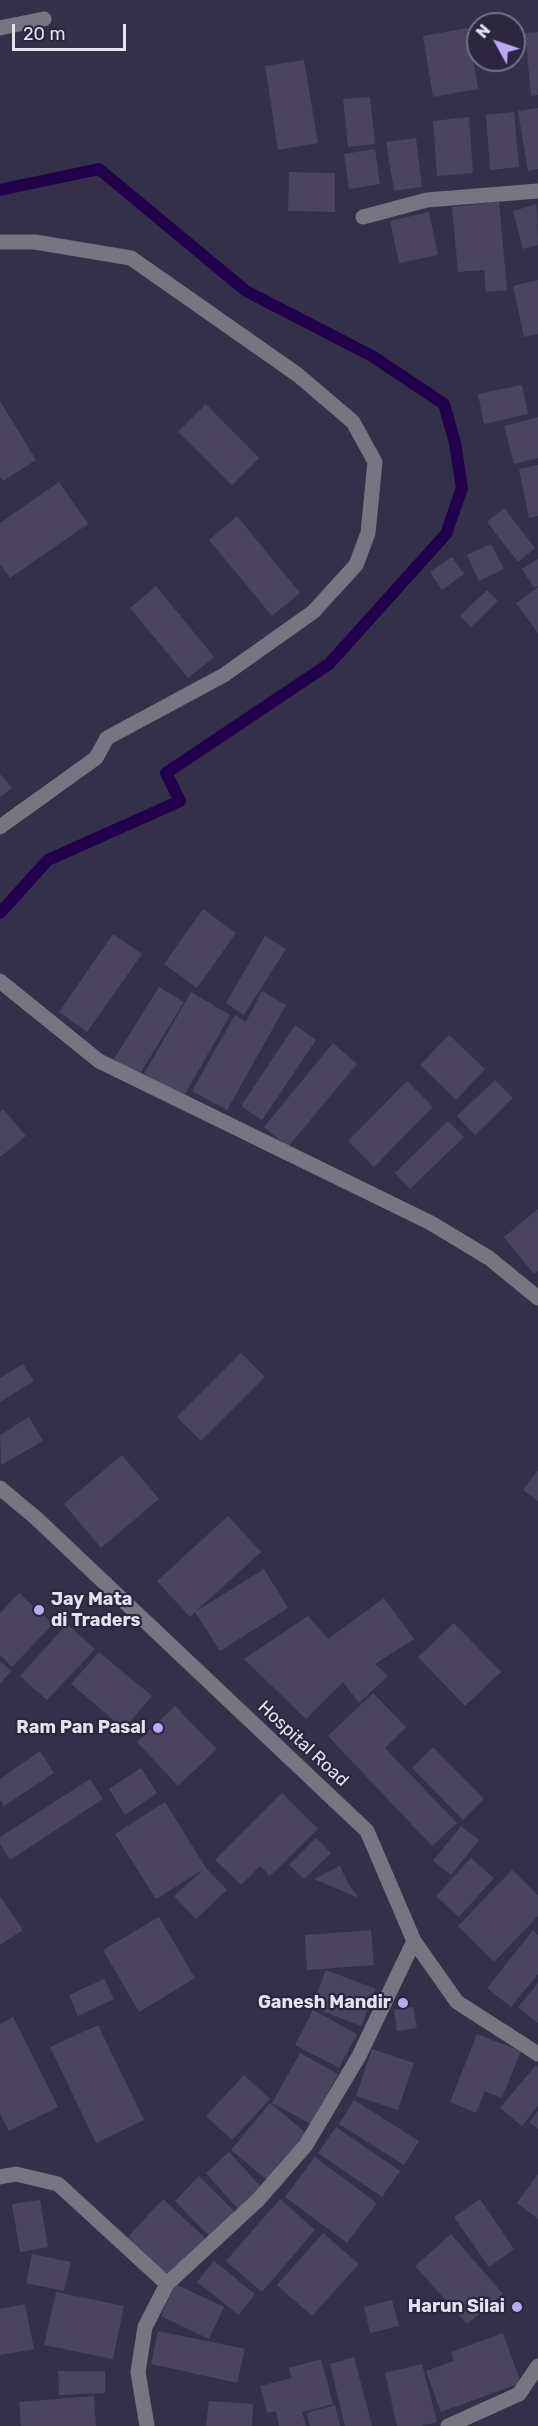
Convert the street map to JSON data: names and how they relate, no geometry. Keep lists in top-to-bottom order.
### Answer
{
  "streets": {
    "street": ["Hospital Road"]
  },
  "places": [
    "Jay Mata di Traders",
    "Ram Pan Pasal",
    "Ganesh Mandir",
    "Harun Silai"
  ],
  "scale_bar": "20 m",
  "north": "top left"
}
